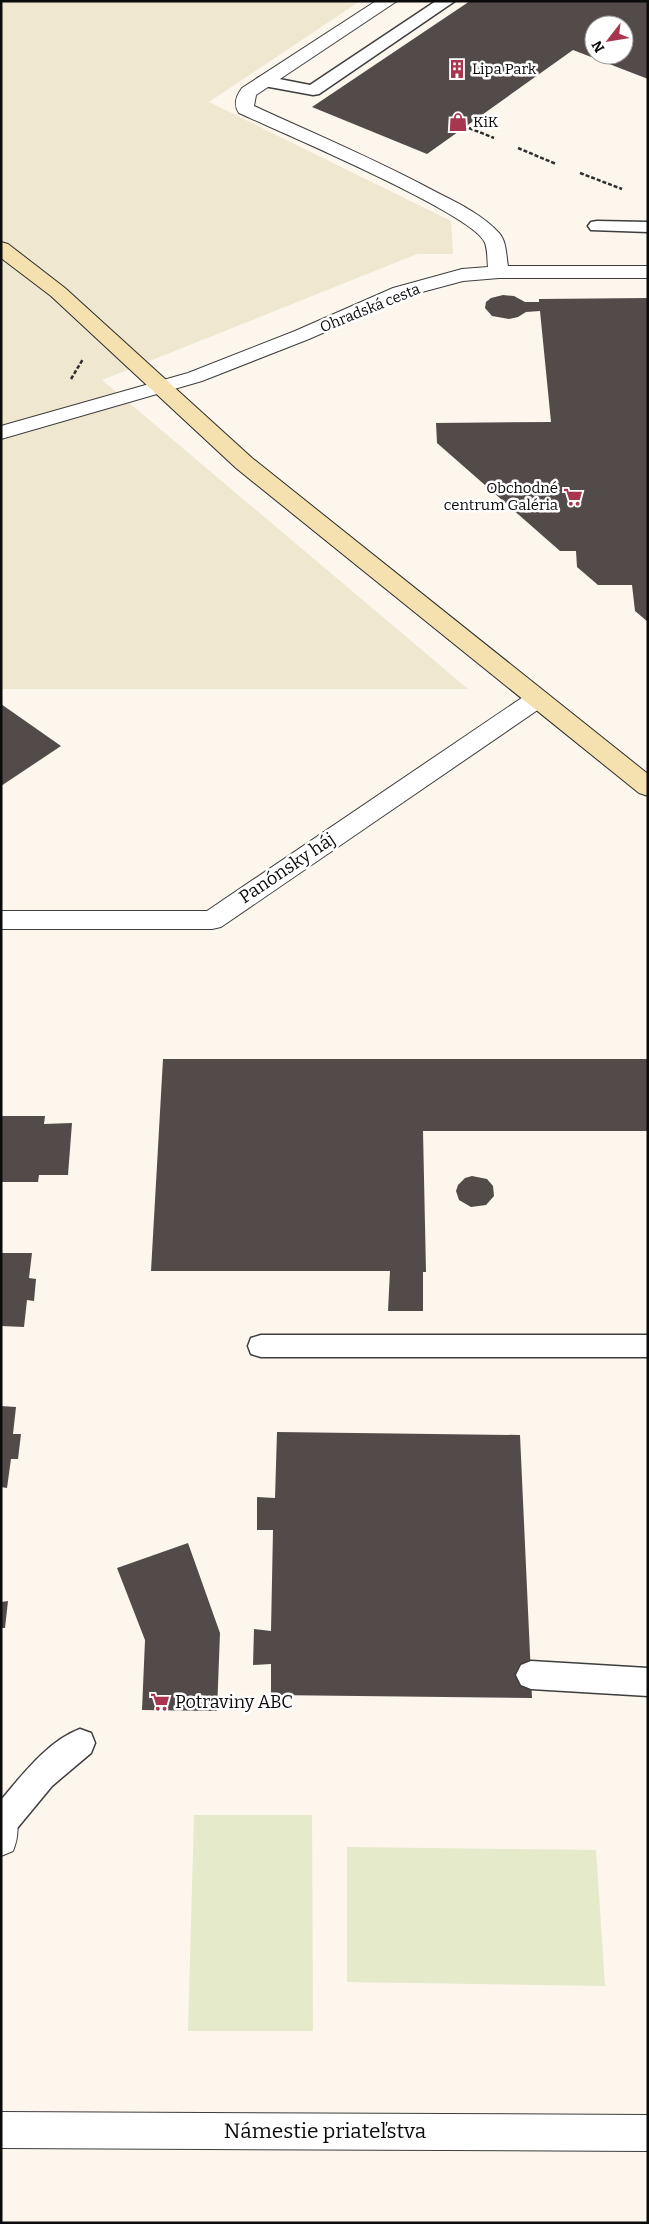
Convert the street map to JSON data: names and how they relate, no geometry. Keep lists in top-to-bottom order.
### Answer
{
  "streets": {
    "street": ["Ohradská cesta", "Panónsky háj", "Námestie priateľstva"]
  },
  "places": {
    "building": ["Lipa Park"],
    "shop": ["KiK"],
    "supermarket": ["Obchodné centrum Galéria", "Potraviny ABC"]
  },
  "north": "bottom left"
}
